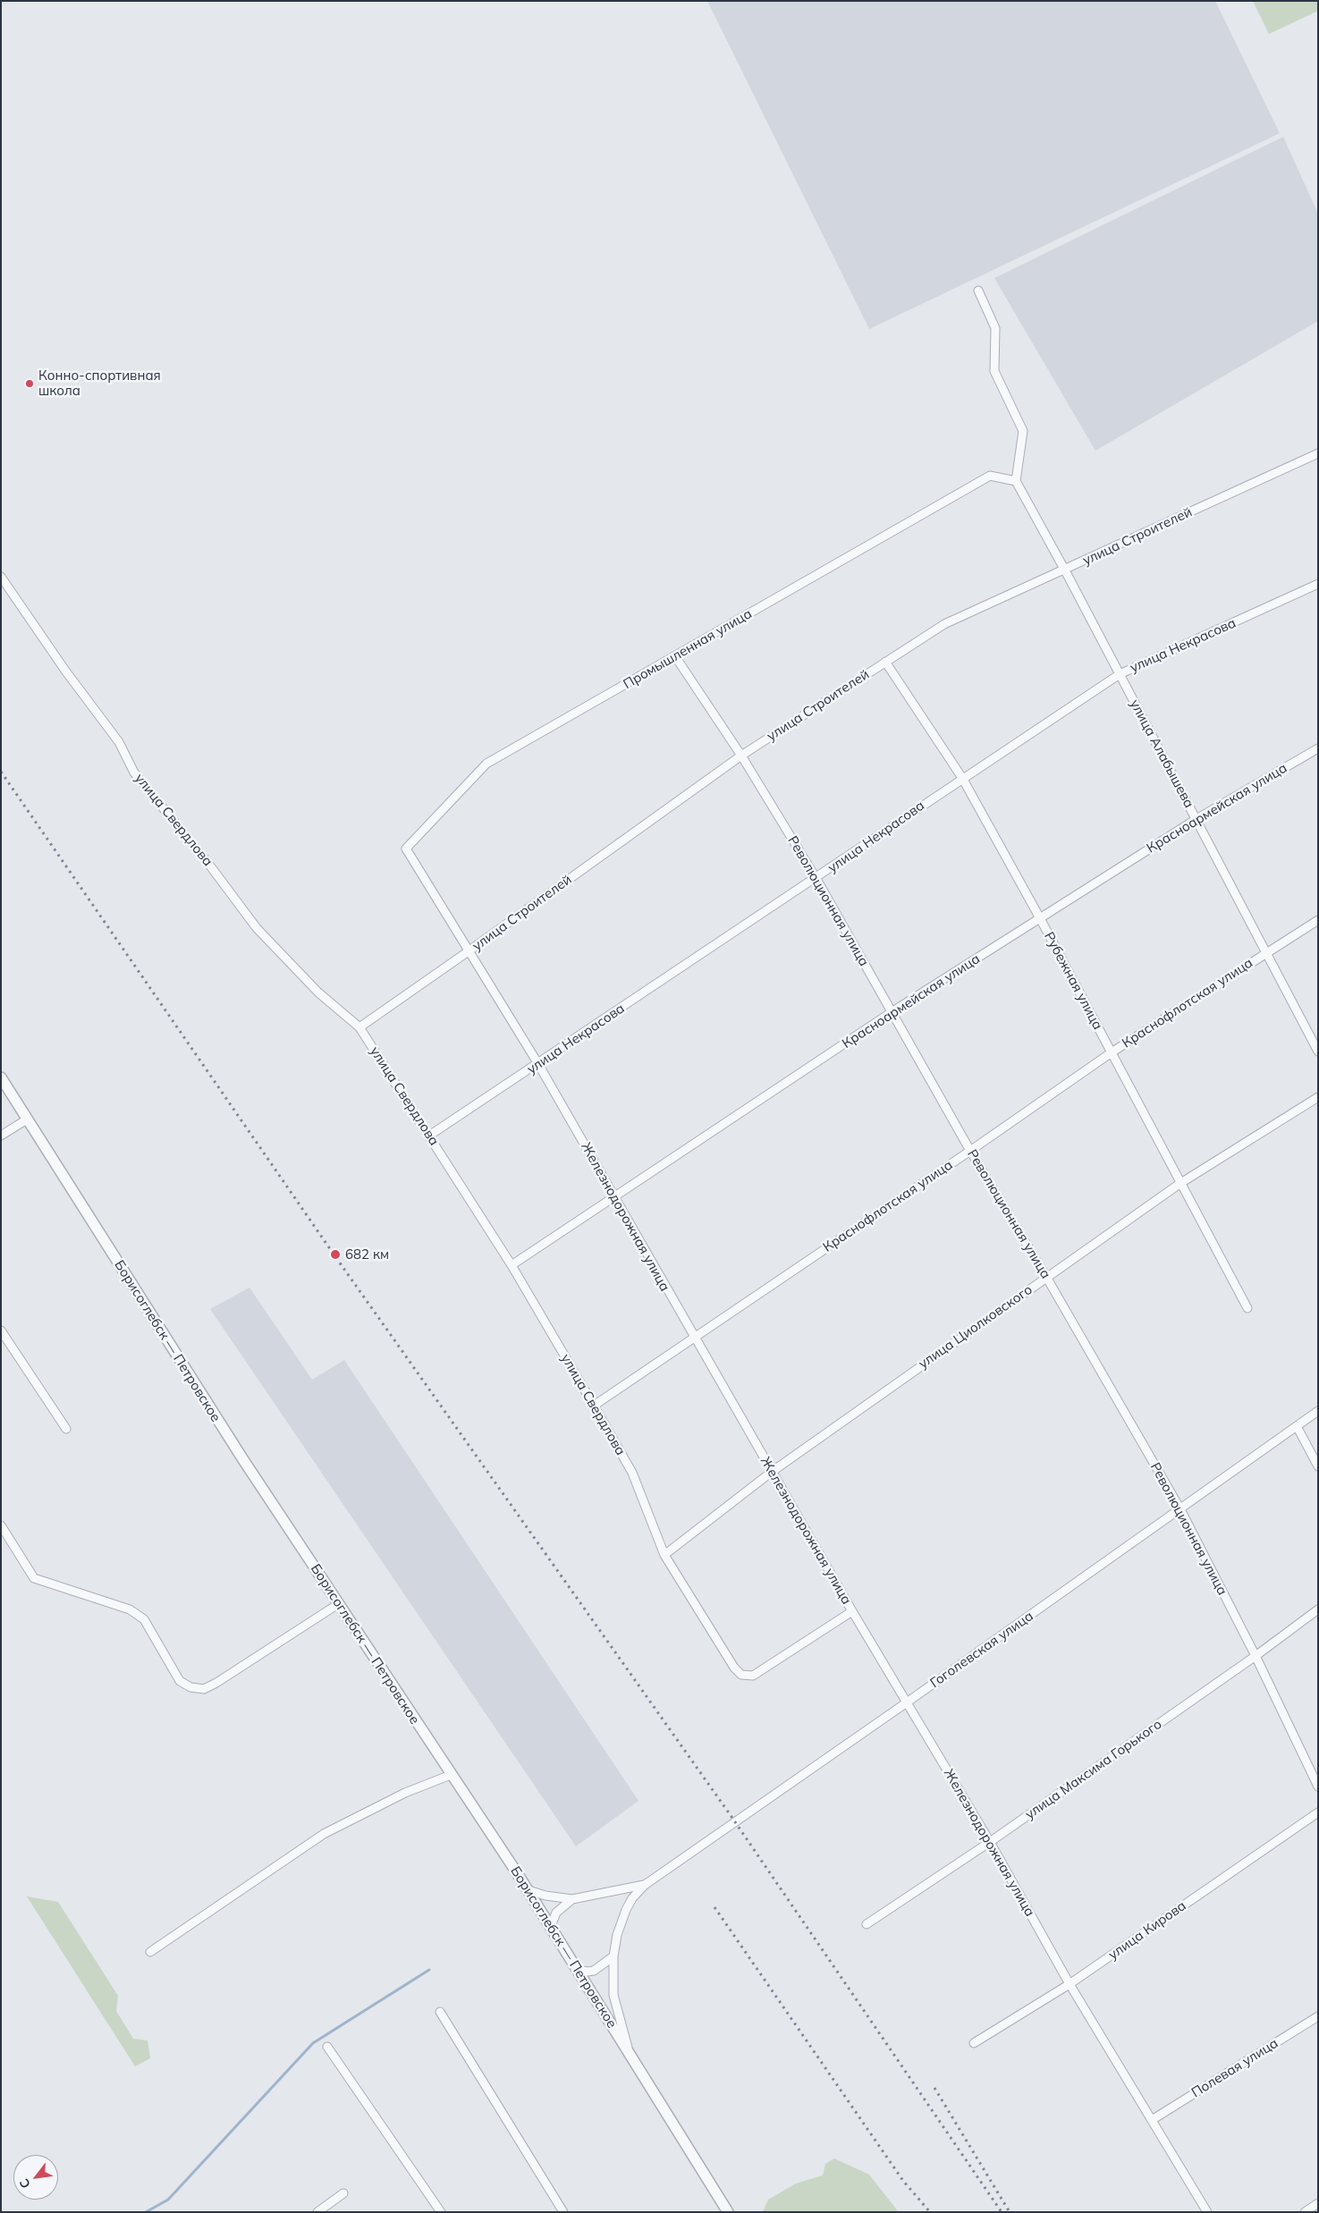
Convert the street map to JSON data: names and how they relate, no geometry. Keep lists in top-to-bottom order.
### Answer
{
  "streets": {
    "street": [
      "улица Строителей",
      "улица Некрасова",
      "Промышленная улица",
      "улица Алабышева",
      "Красноармейская улица",
      "улица Свердлова",
      "Революционная улица",
      "Рубежная улица",
      "Краснофлотская улица",
      "Железнодорожная улица",
      "улица Циолковского",
      "Борисоглебск — Петровское",
      "Гоголевская улица",
      "улица Максима Горького",
      "улица Кирова",
      "Полевая улица"
    ]
  },
  "crossings": [
    ["улица Строителей", "улица Алабышева"],
    ["улица Строителей", "улица Свердлова"],
    ["улица Строителей", "Революционная улица"],
    ["улица Строителей", "Рубежная улица"],
    ["улица Строителей", "Железнодорожная улица"],
    ["улица Некрасова", "улица Алабышева"],
    ["улица Некрасова", "улица Свердлова"],
    ["улица Некрасова", "Революционная улица"],
    ["улица Некрасова", "Рубежная улица"],
    ["улица Некрасова", "Железнодорожная улица"],
    ["Промышленная улица", "улица Алабышева"],
    ["Промышленная улица", "Революционная улица"],
    ["Промышленная улица", "Железнодорожная улица"],
    ["улица Алабышева", "Красноармейская улица"],
    ["улица Алабышева", "Краснофлотская улица"],
    ["Красноармейская улица", "улица Свердлова"],
    ["Красноармейская улица", "Революционная улица"],
    ["Красноармейская улица", "Рубежная улица"],
    ["Красноармейская улица", "Железнодорожная улица"],
    ["улица Свердлова", "Краснофлотская улица"],
    ["улица Свердлова", "Железнодорожная улица"],
    ["улица Свердлова", "улица Циолковского"],
    ["Революционная улица", "Краснофлотская улица"],
    ["Революционная улица", "улица Циолковского"],
    ["Революционная улица", "Гоголевская улица"],
    ["Революционная улица", "улица Максима Горького"],
    ["Рубежная улица", "Краснофлотская улица"],
    ["Рубежная улица", "улица Циолковского"],
    ["Краснофлотская улица", "Железнодорожная улица"],
    ["Железнодорожная улица", "улица Циолковского"],
    ["Железнодорожная улица", "Гоголевская улица"],
    ["Железнодорожная улица", "улица Максима Горького"],
    ["Железнодорожная улица", "улица Кирова"],
    ["Железнодорожная улица", "Полевая улица"]
  ],
  "places": ["Конно-спортивная школа", "682 км"],
  "north": "bottom left"
}
